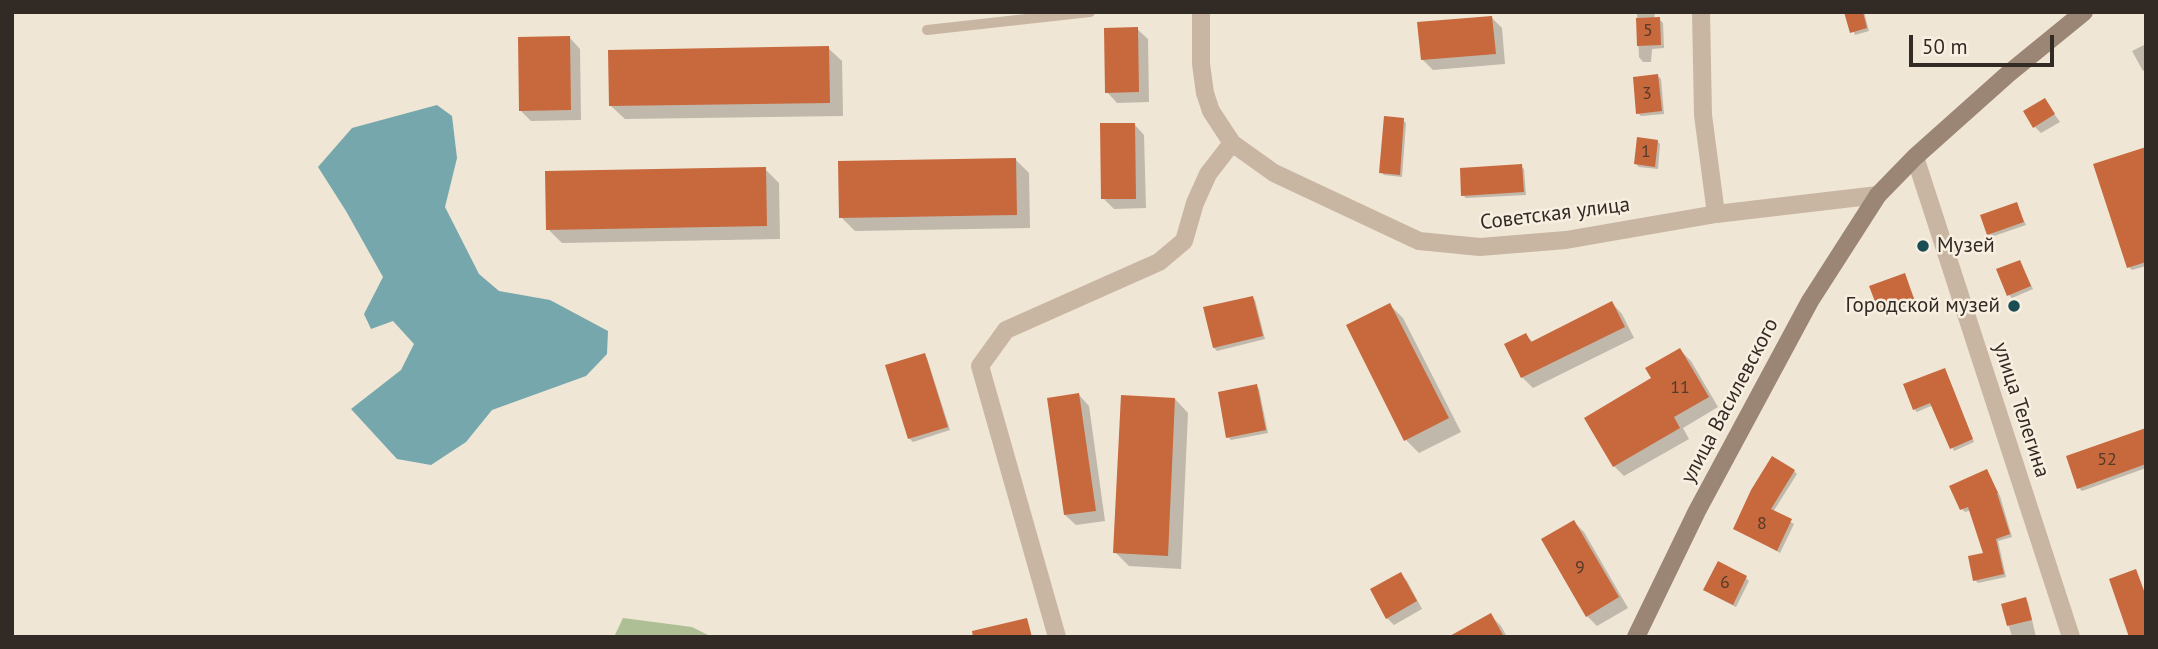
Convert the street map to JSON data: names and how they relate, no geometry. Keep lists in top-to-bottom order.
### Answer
{
  "streets": {
    "main road": ["улица Василевского"],
    "street": ["Советская улица", "улица Телегина"]
  },
  "crossings": [
    ["Советская улица", "улица Василевского"],
    ["улица Василевского", "улица Телегина"]
  ],
  "places": ["Музей", "Городской музей"],
  "house_numbers": [
    "5",
    "3",
    "1",
    "11",
    "52",
    "8",
    "9",
    "6"
  ],
  "scale_bar": "50 m"
}
